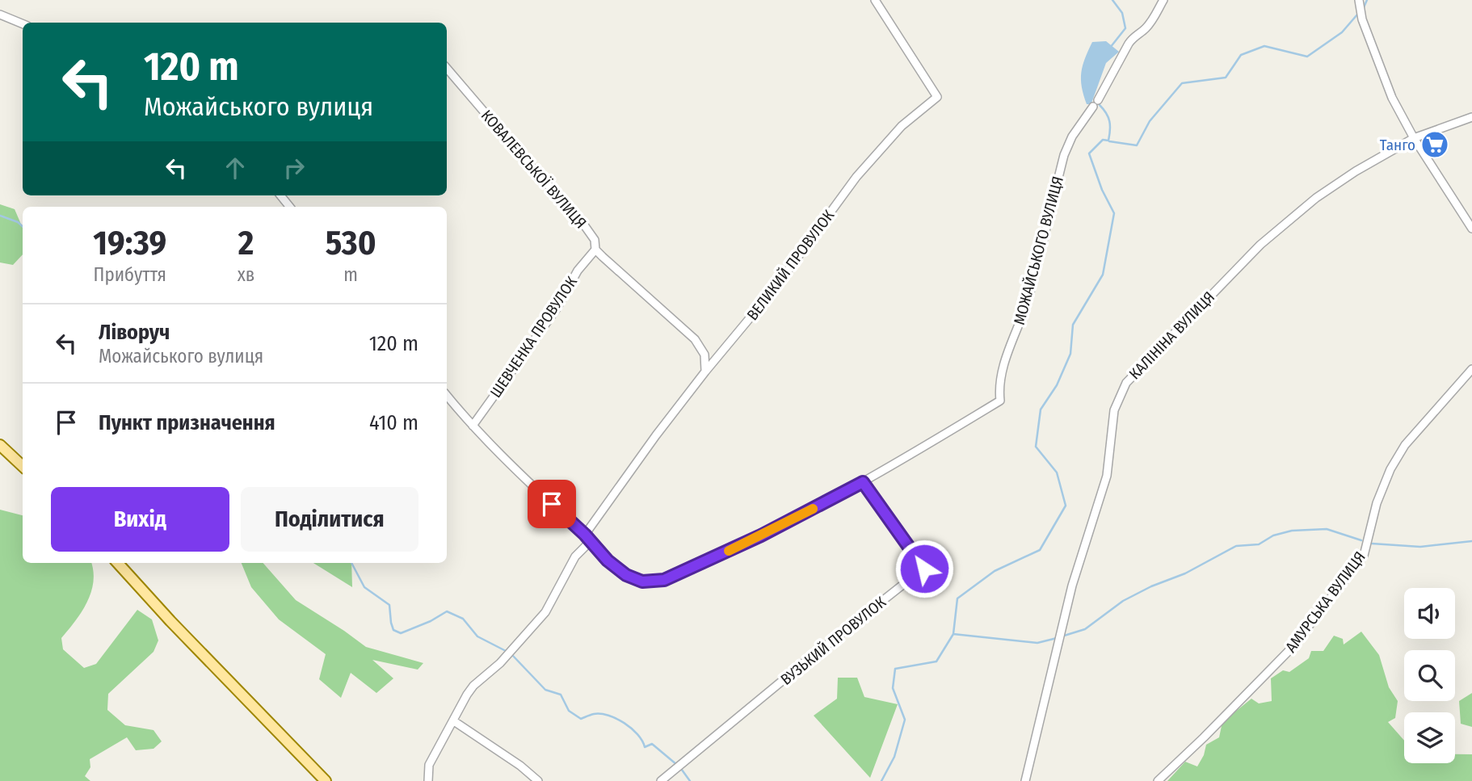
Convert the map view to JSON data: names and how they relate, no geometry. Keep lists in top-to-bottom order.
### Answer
{
  "streets": {
    "street": [
      "КОВАЛЕВСЬКОЇ ВУЛИЦЯ",
      "МОЖАЙСЬКОГО ВУЛИЦЯ",
      "ВЕЛИКИЙ ПРОВУЛОК",
      "КАЛІНІНА ВУЛИЦЯ",
      "ШЕВЧЕНКА ПРОВУЛОК",
      "АМУРСЬКА ВУЛИЦЯ",
      "ВУЗЬКИЙ ПРОВУЛОК"
    ]
  },
  "crossings": [
    ["КОВАЛЕВСЬКОЇ ВУЛИЦЯ", "ВЕЛИКИЙ ПРОВУЛОК"],
    ["КОВАЛЕВСЬКОЇ ВУЛИЦЯ", "ШЕВЧЕНКА ПРОВУЛОК"],
    ["МОЖАЙСЬКОГО ВУЛИЦЯ", "ВЕЛИКИЙ ПРОВУЛОК"],
    ["МОЖАЙСЬКОГО ВУЛИЦЯ", "ШЕВЧЕНКА ПРОВУЛОК"],
    ["МОЖАЙСЬКОГО ВУЛИЦЯ", "ВУЗЬКИЙ ПРОВУЛОК"]
  ],
  "places": {
    "supermarket": ["Танго"]
  },
  "page": {
    "turn": ["120 m", "Можайського вулиця"],
    "eta": [
      "19:39",
      "Прибуття",
      "2",
      "хв",
      "530",
      "m"
    ],
    "list": [
      {
        "name": "Ліворуч",
        "note": "Можайського вулиця",
        "value": "120 m"
      },
      {
        "name": "Пункт призначення",
        "value": "410 m"
      }
    ],
    "buttons": ["Вихід", "Поділитися"]
  }
}
